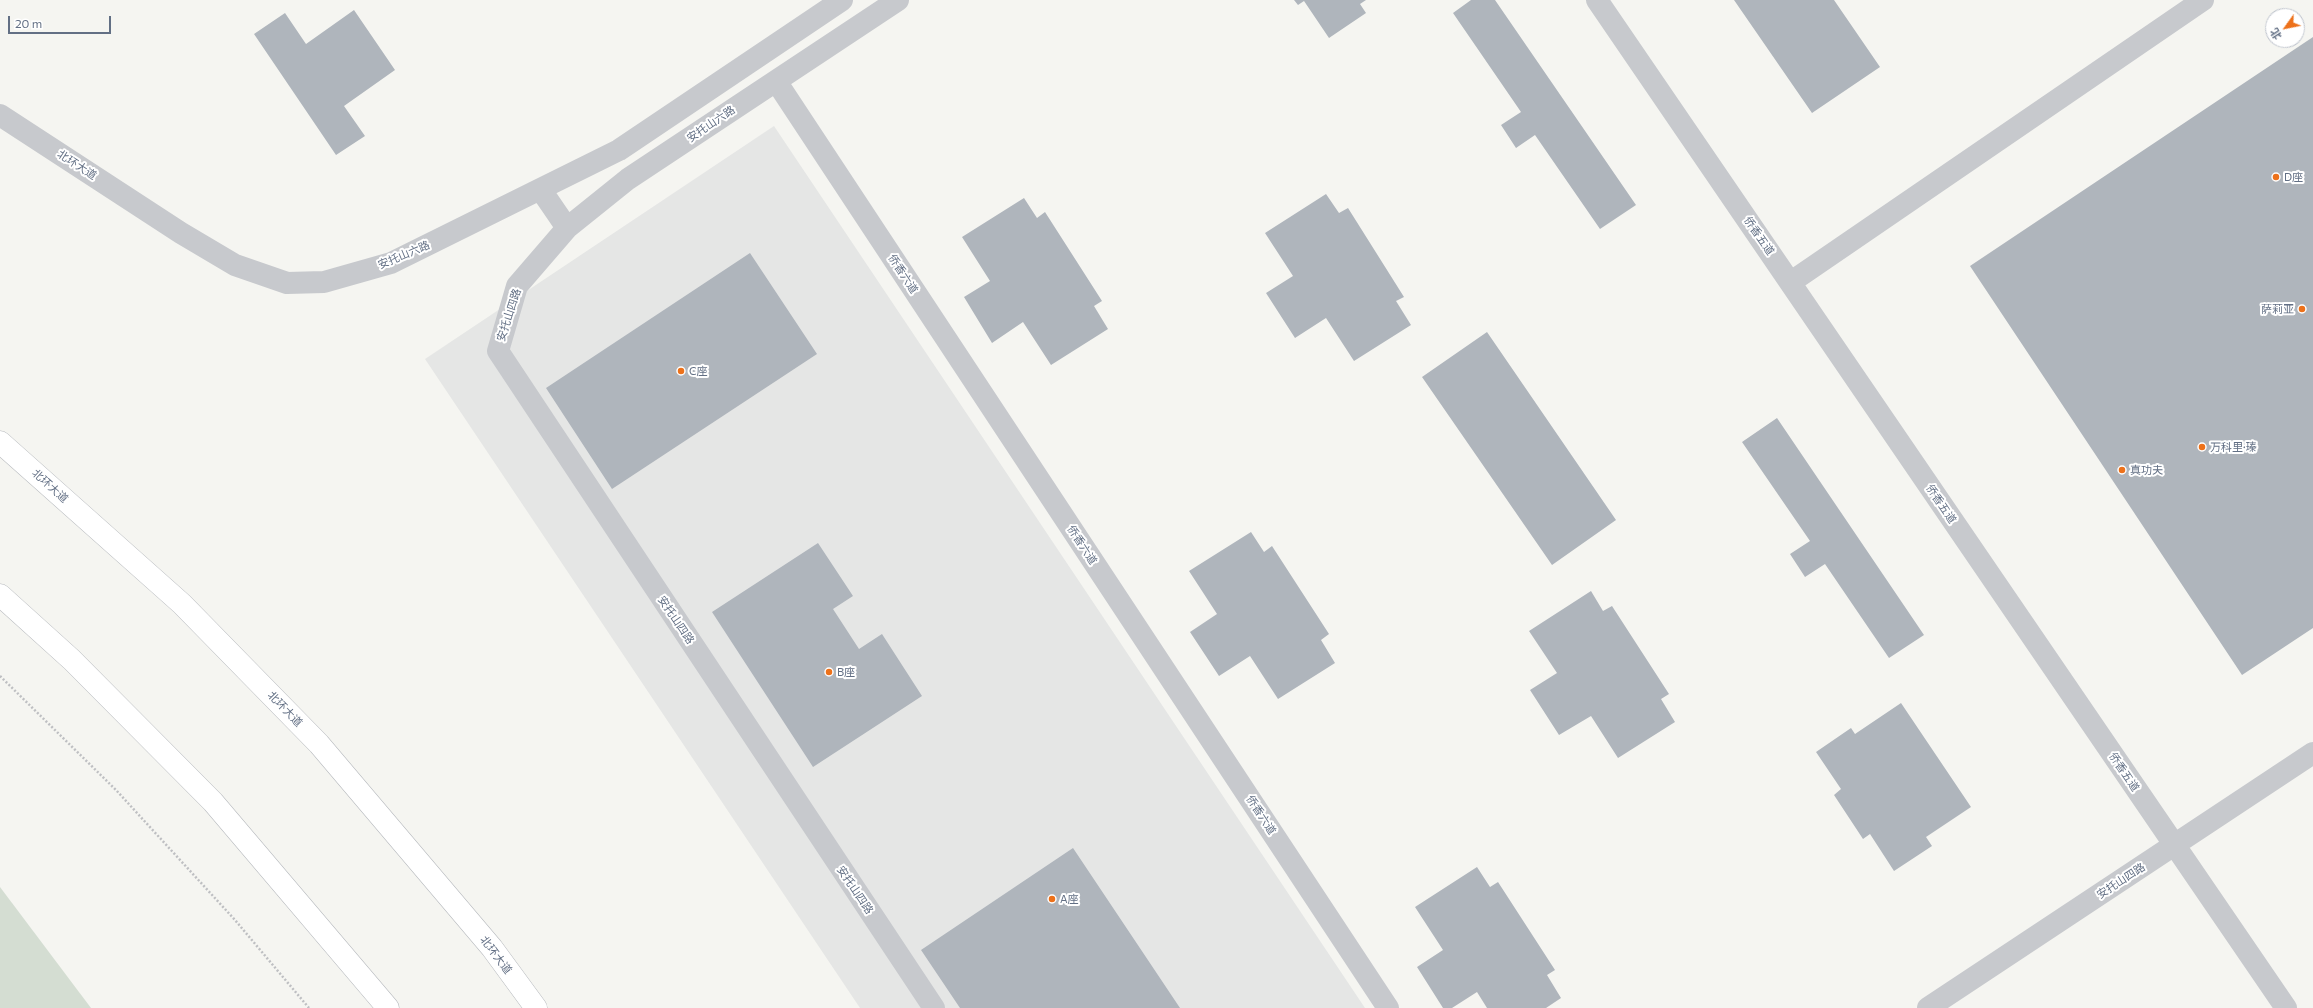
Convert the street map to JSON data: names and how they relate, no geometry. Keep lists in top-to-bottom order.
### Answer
{
  "streets": {
    "highway": ["北环大道"],
    "street": [
      "安托山六路",
      "侨香五道",
      "侨香六道",
      "安托山四路"
    ]
  },
  "crossings": [
    ["安托山六路", "北环大道"],
    ["安托山六路", "侨香六道"],
    ["安托山六路", "安托山四路"],
    ["侨香五道", "安托山四路"]
  ],
  "places": [
    "D座",
    "萨莉亚",
    "C座",
    "万科里·瑧",
    "真功夫",
    "B座",
    "A座"
  ],
  "scale_bar": "20 m",
  "north": "bottom left"
}
